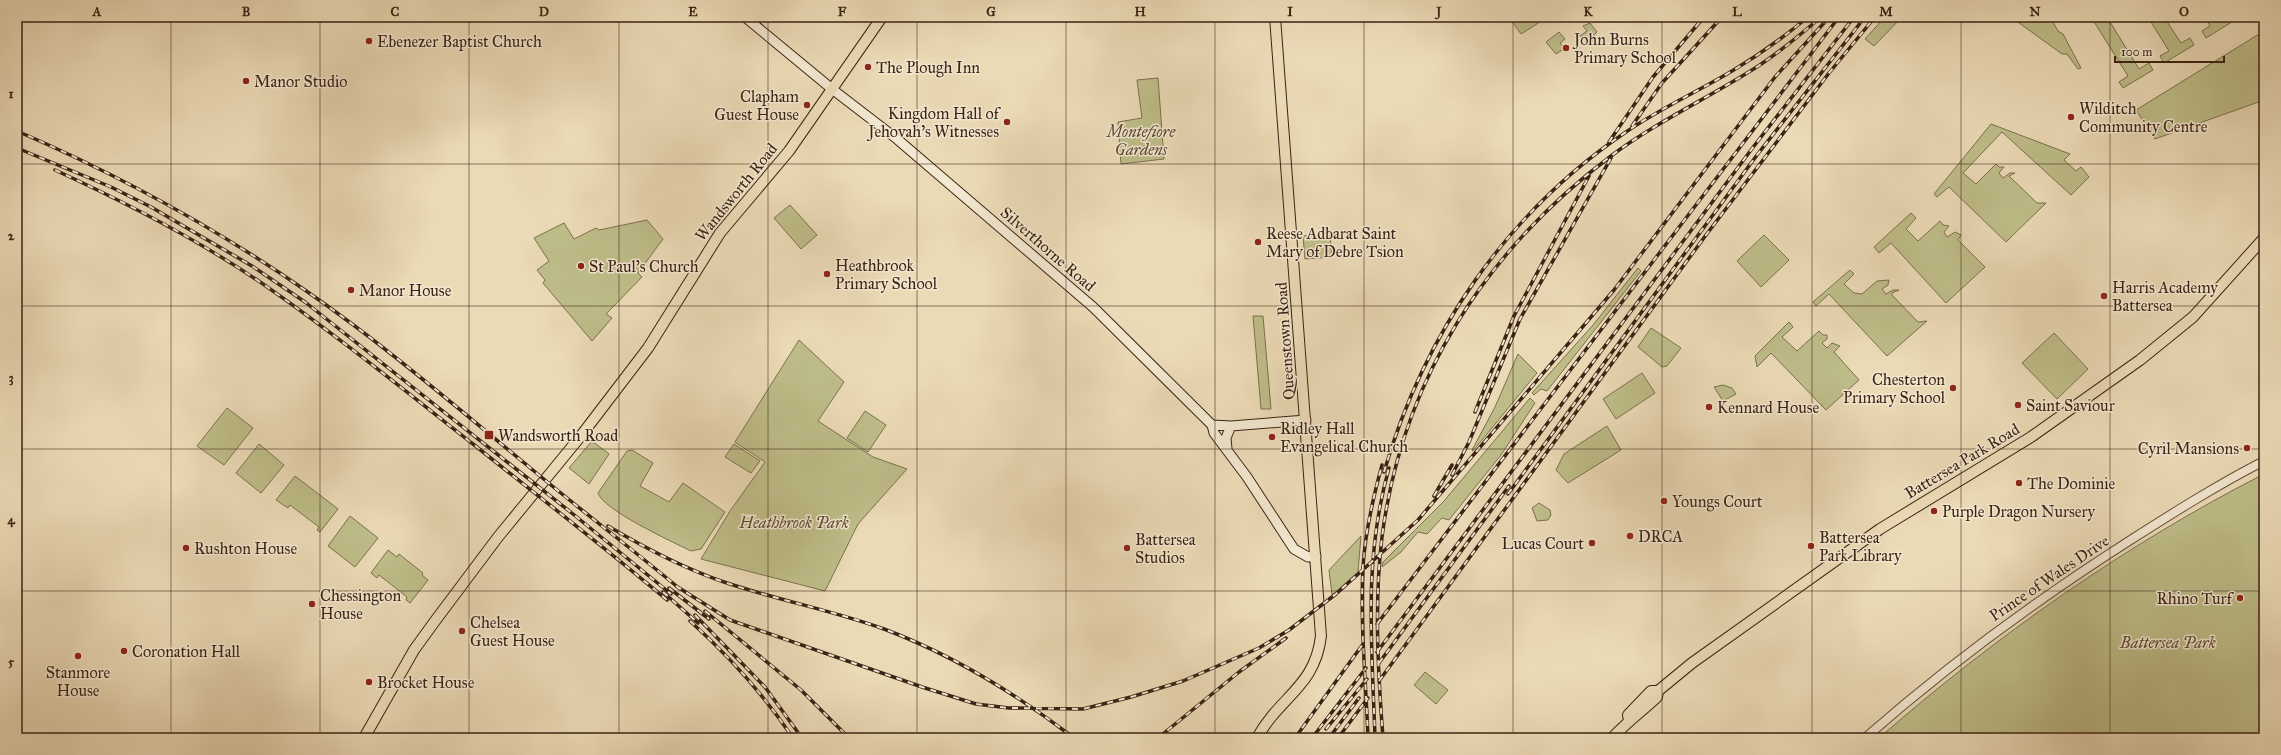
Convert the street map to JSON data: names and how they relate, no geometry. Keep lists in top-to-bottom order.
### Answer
{
  "streets": {
    "main road": [
      "Wandsworth Road",
      "Silverthorne Road",
      "Queenstown Road",
      "Battersea Park Road"
    ],
    "street": ["Prince of Wales Drive"]
  },
  "crossings": [
    ["Wandsworth Road", "Silverthorne Road"],
    ["Silverthorne Road", "Queenstown Road"]
  ],
  "parks": ["Montefiore Gardens", "Heathbrook Park", "Battersea Park"],
  "places": {
    "other": [
      "Ebenezer Baptist Church",
      "John Burns Primary School",
      "The Plough Inn",
      "Manor Studio",
      "Clapham Guest House",
      "Wilditch Community Centre",
      "Kingdom Hall of Jehovah's Witnesses",
      "Reese Adbarat Saint Mary of Debre Tsion",
      "St Paul's Church",
      "Heathbrook Primary School",
      "Manor House",
      "Harris Academy Battersea",
      "Chesterton Primary School",
      "Saint Saviour",
      "Kennard House",
      "Ridley Hall Evangelical Church",
      "Cyril Mansions",
      "The Dominie",
      "Youngs Court",
      "Purple Dragon Nursery",
      "DRCA",
      "Lucas Court",
      "Battersea Park Library",
      "Rushton House",
      "Battersea Studios",
      "Rhino Turf",
      "Chessington House",
      "Chelsea Guest House",
      "Coronation Hall",
      "Stanmore House",
      "Brocket House"
    ],
    "transit": ["Wandsworth Road"]
  },
  "scale_bar": "100 m",
  "grid": {
    "columns": [
      "A",
      "B",
      "C",
      "D",
      "E",
      "F",
      "G",
      "H",
      "I",
      "J",
      "K",
      "L",
      "M",
      "N",
      "O"
    ],
    "rows": [
      "1",
      "2",
      "3",
      "4",
      "5"
    ]
  }
}
